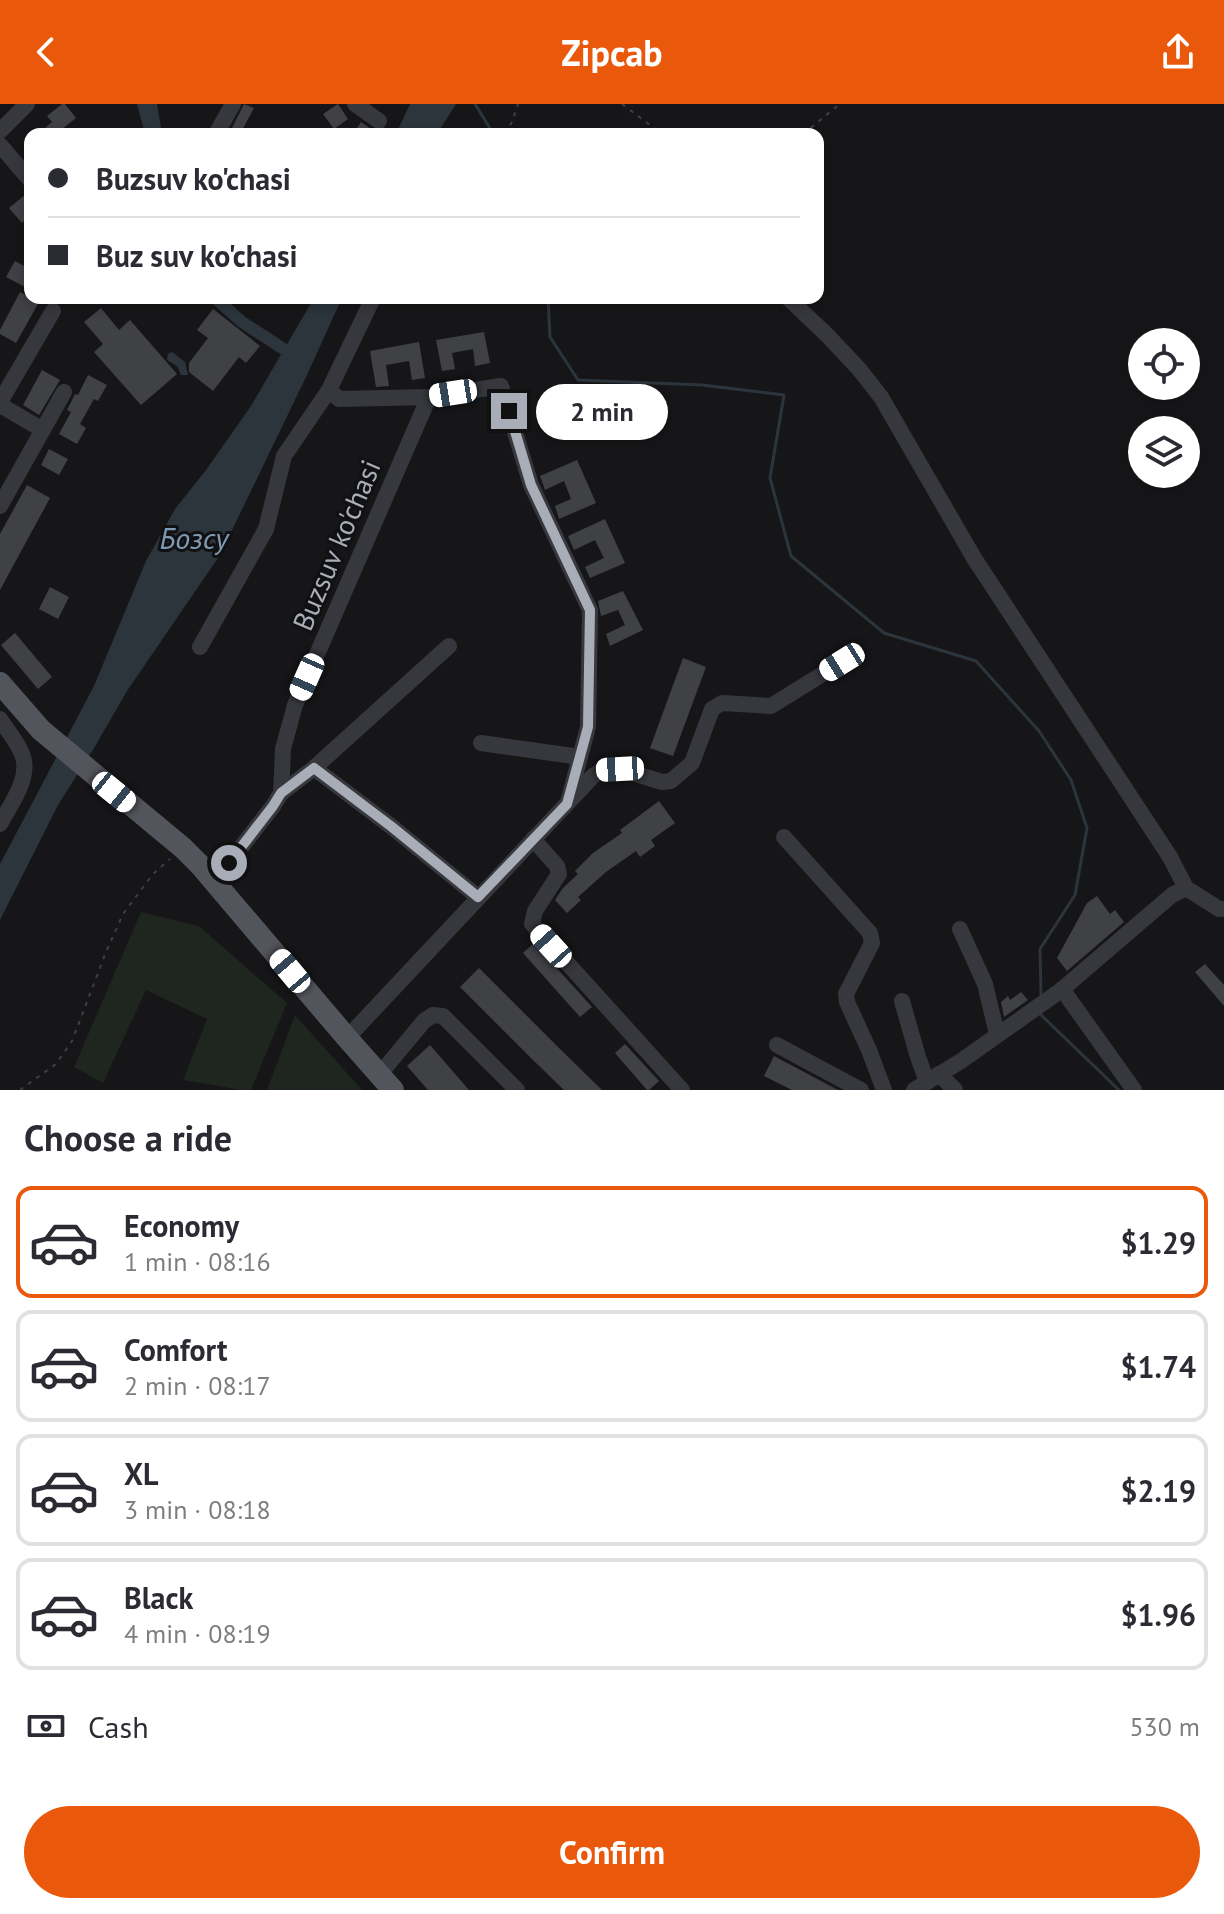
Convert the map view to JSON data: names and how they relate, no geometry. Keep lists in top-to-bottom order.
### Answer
{
  "streets": {
    "street": ["Buzsuv ko'chasi"]
  },
  "water": ["Бозсу"],
  "page": {
    "header": "Zipcab",
    "banner": ["Buzsuv ko'chasi", "Buz suv ko'chasi"],
    "bubble": "2 min",
    "heading": "Choose a ride",
    "list": [
      {
        "name": "Economy",
        "note": "1 min · 08:16",
        "value": "$1.29"
      },
      {
        "name": "Comfort",
        "note": "2 min · 08:17",
        "value": "$1.74"
      },
      {
        "name": "XL",
        "note": "3 min · 08:18",
        "value": "$2.19"
      },
      {
        "name": "Black",
        "note": "4 min · 08:19",
        "value": "$1.96"
      }
    ],
    "pay": ["Cash", "530 m"],
    "buttons": "Confirm"
  }
}
